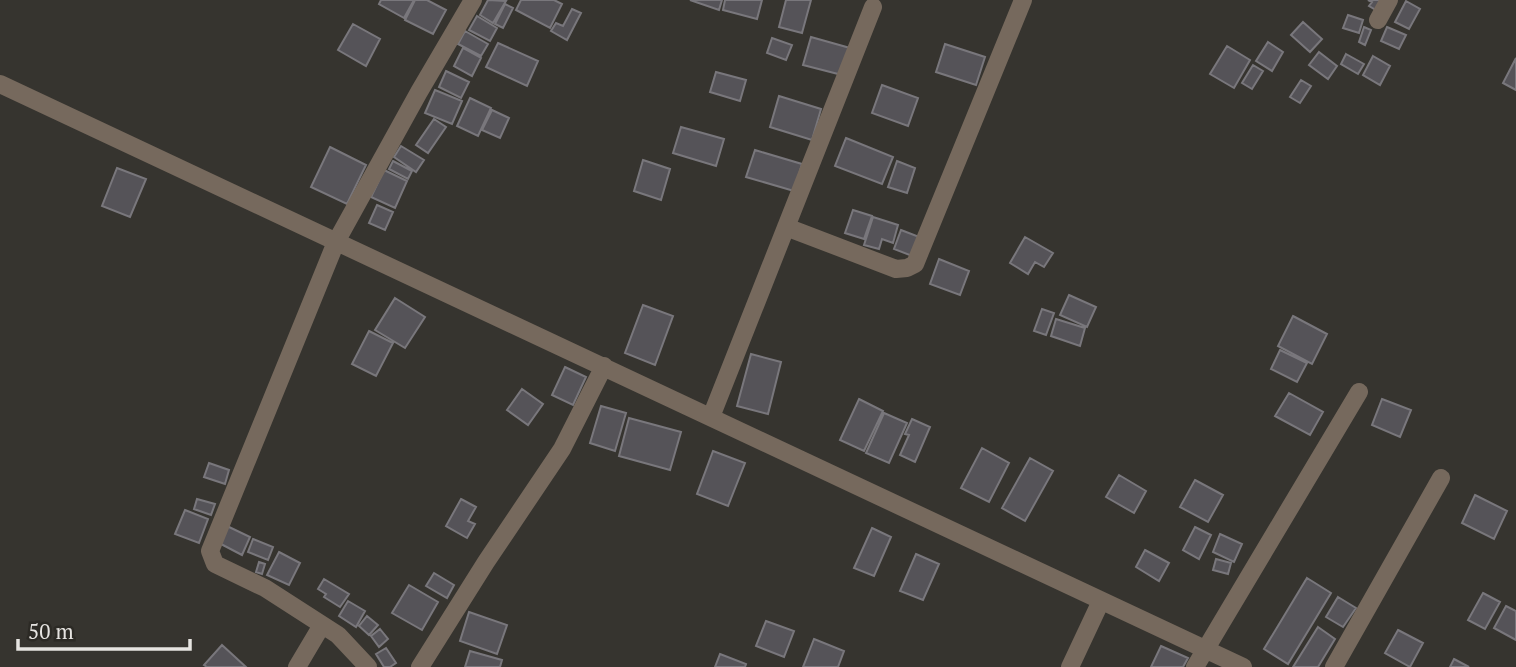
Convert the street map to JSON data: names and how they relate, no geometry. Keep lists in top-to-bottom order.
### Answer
{
  "scale_bar": "50 m"
}
